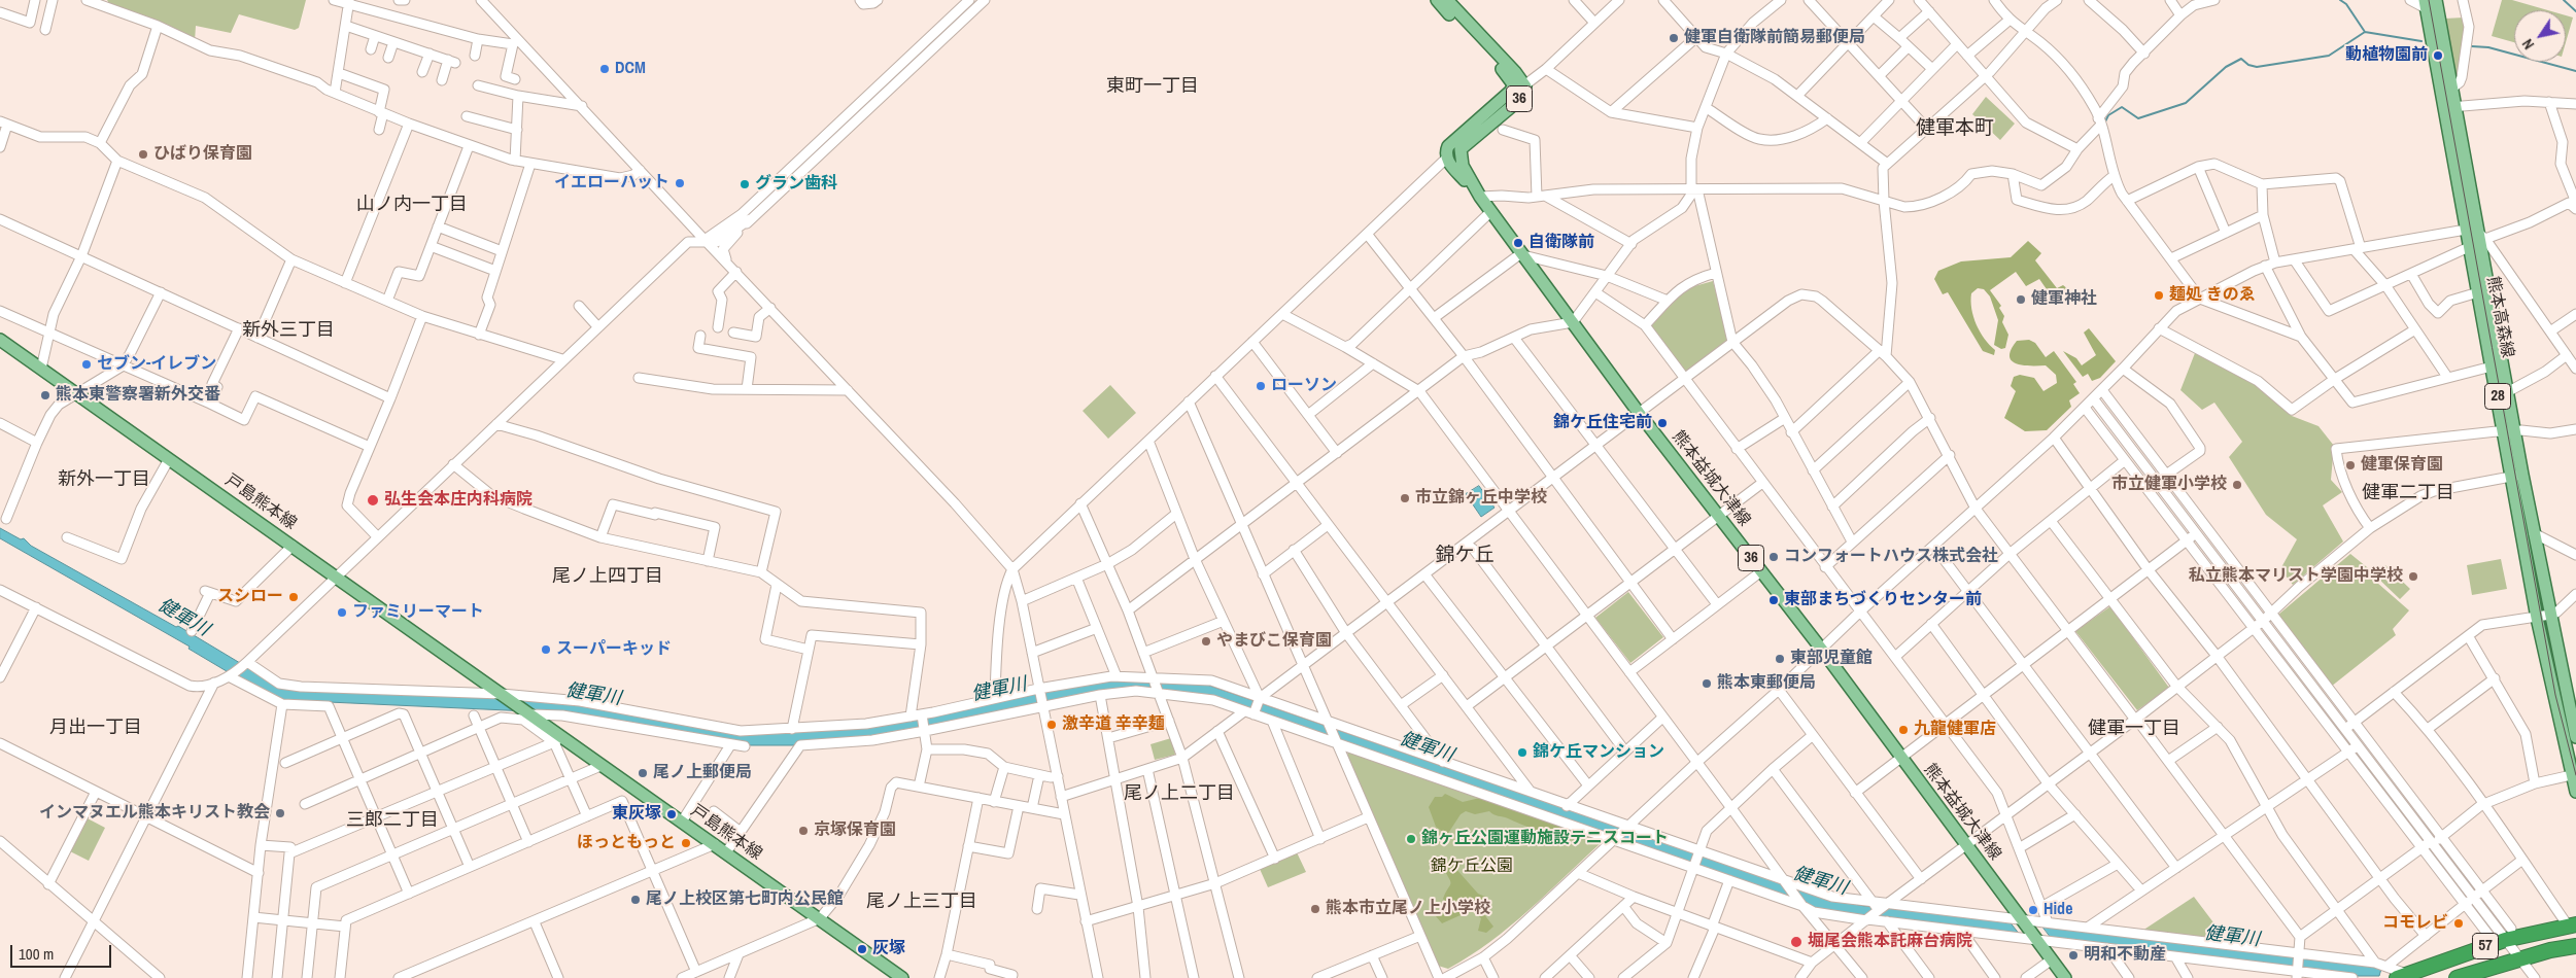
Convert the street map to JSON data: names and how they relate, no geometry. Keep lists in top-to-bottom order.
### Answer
{
  "streets": {
    "highway": ["57"],
    "main road": [
      "36",
      "熊本高森線",
      "28",
      "熊本益城大津線",
      "戸島熊本線"
    ]
  },
  "crossings": [
    ["36", "熊本益城大津線"]
  ],
  "districts": [
    "東町一丁目",
    "健軍本町",
    "山ノ内一丁目",
    "新外三丁目",
    "新外一丁目",
    "健軍二丁目",
    "錦ケ丘",
    "尾ノ上四丁目",
    "月出一丁目",
    "健軍一丁目",
    "尾ノ上二丁目",
    "三郎二丁目",
    "尾ノ上三丁目"
  ],
  "water": ["健軍川"],
  "parks": ["錦ケ丘公園"],
  "places": [
    "健軍自衛隊前簡易郵便局",
    "動植物園前",
    "DCM",
    "ひばり保育園",
    "イエローハット",
    "グラン歯科",
    "自衛隊前",
    "麺処 きのゑ",
    "健軍神社",
    "セブン-イレブン",
    "ローソン",
    "熊本東警察署新外交番",
    "錦ケ丘住宅前",
    "健軍保育園",
    "市立健軍小学校",
    "市立錦ヶ丘中学校",
    "弘生会本庄内科病院",
    "コンフォートハウス株式会社",
    "私立熊本マリスト学園中学校",
    "スシロー",
    "東部まちづくりセンター前",
    "ファミリーマート",
    "やまびこ保育園",
    "スーパーキッド",
    "東部児童館",
    "熊本東郵便局",
    "激辛道 辛辛麺",
    "九龍健軍店",
    "錦ケ丘マンション",
    "尾ノ上郵便局",
    "インマヌエル熊本キリスト教会",
    "東灰塚",
    "京塚保育園",
    "錦ヶ丘公園運動施設テニスコート",
    "ほっともっと",
    "尾ノ上校区第七町内公民館",
    "熊本市立尾ノ上小学校",
    "Hide",
    "コモレビ",
    "堀尾会熊本託麻台病院",
    "灰塚",
    "明和不動産"
  ],
  "scale_bar": "100 m",
  "north": "bottom left"
}
